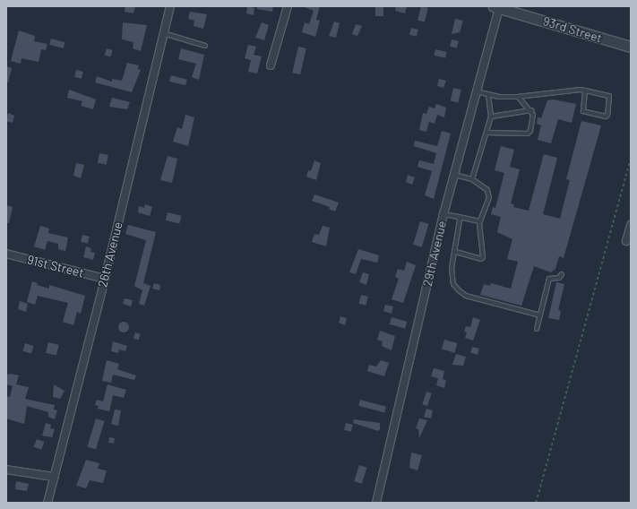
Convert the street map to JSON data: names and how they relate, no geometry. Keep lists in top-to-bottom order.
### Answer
{
  "streets": {
    "street": [
      "93rd Street",
      "29th Avenue",
      "26th Avenue",
      "91st Street"
    ]
  },
  "crossings": [
    ["93rd Street", "29th Avenue"],
    ["26th Avenue", "91st Street"]
  ]
}
